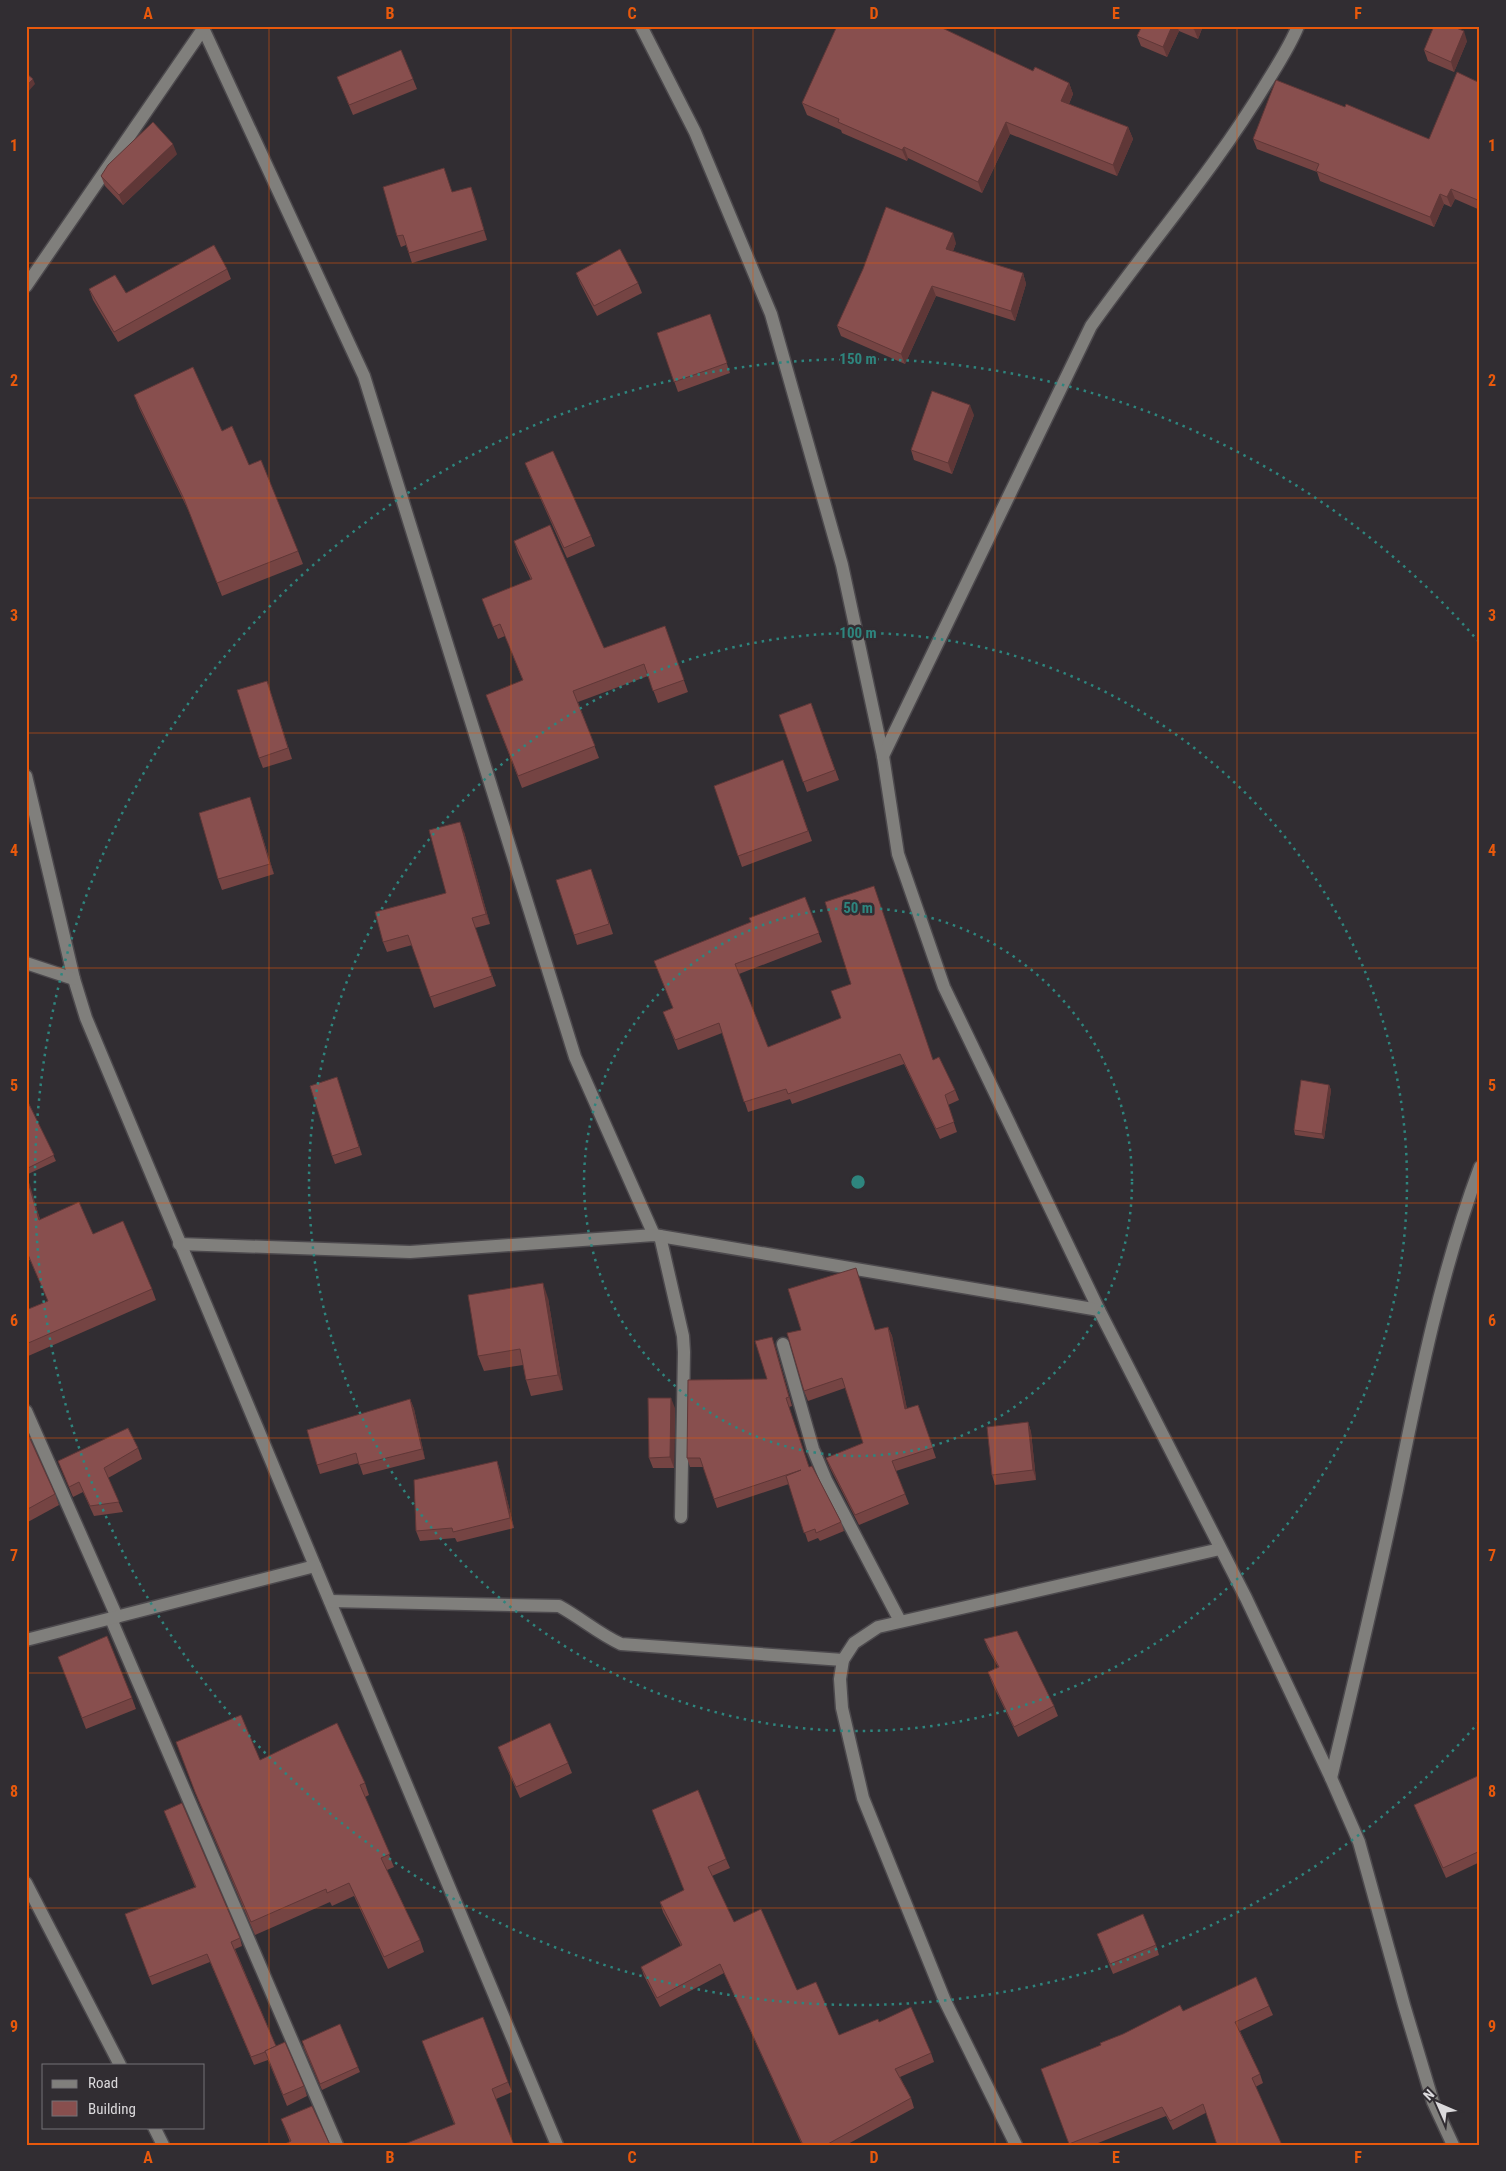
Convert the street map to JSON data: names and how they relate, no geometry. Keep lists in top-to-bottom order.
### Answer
{
  "legend": ["Road", "Building"],
  "north": "top left",
  "grid": {
    "columns": [
      "A",
      "B",
      "C",
      "D",
      "E",
      "F"
    ],
    "rows": [
      "1",
      "2",
      "3",
      "4",
      "5",
      "6",
      "7",
      "8",
      "9"
    ]
  },
  "rings": ["150 m", "100 m", "50 m"]
}
